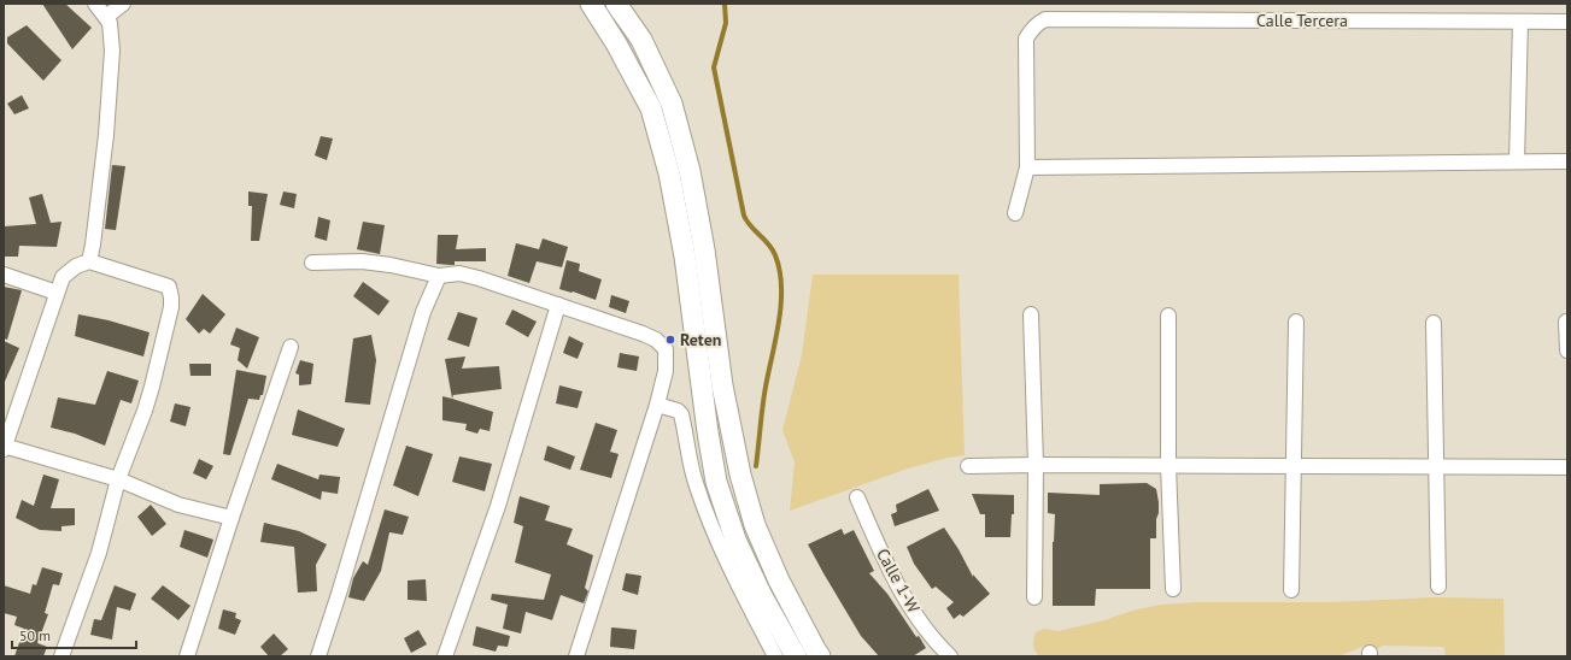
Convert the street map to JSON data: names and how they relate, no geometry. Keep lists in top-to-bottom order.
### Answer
{
  "streets": {
    "street": ["Calle Tercera", "Calle 1-W"]
  },
  "places": ["Reten"],
  "scale_bar": "50 m"
}
